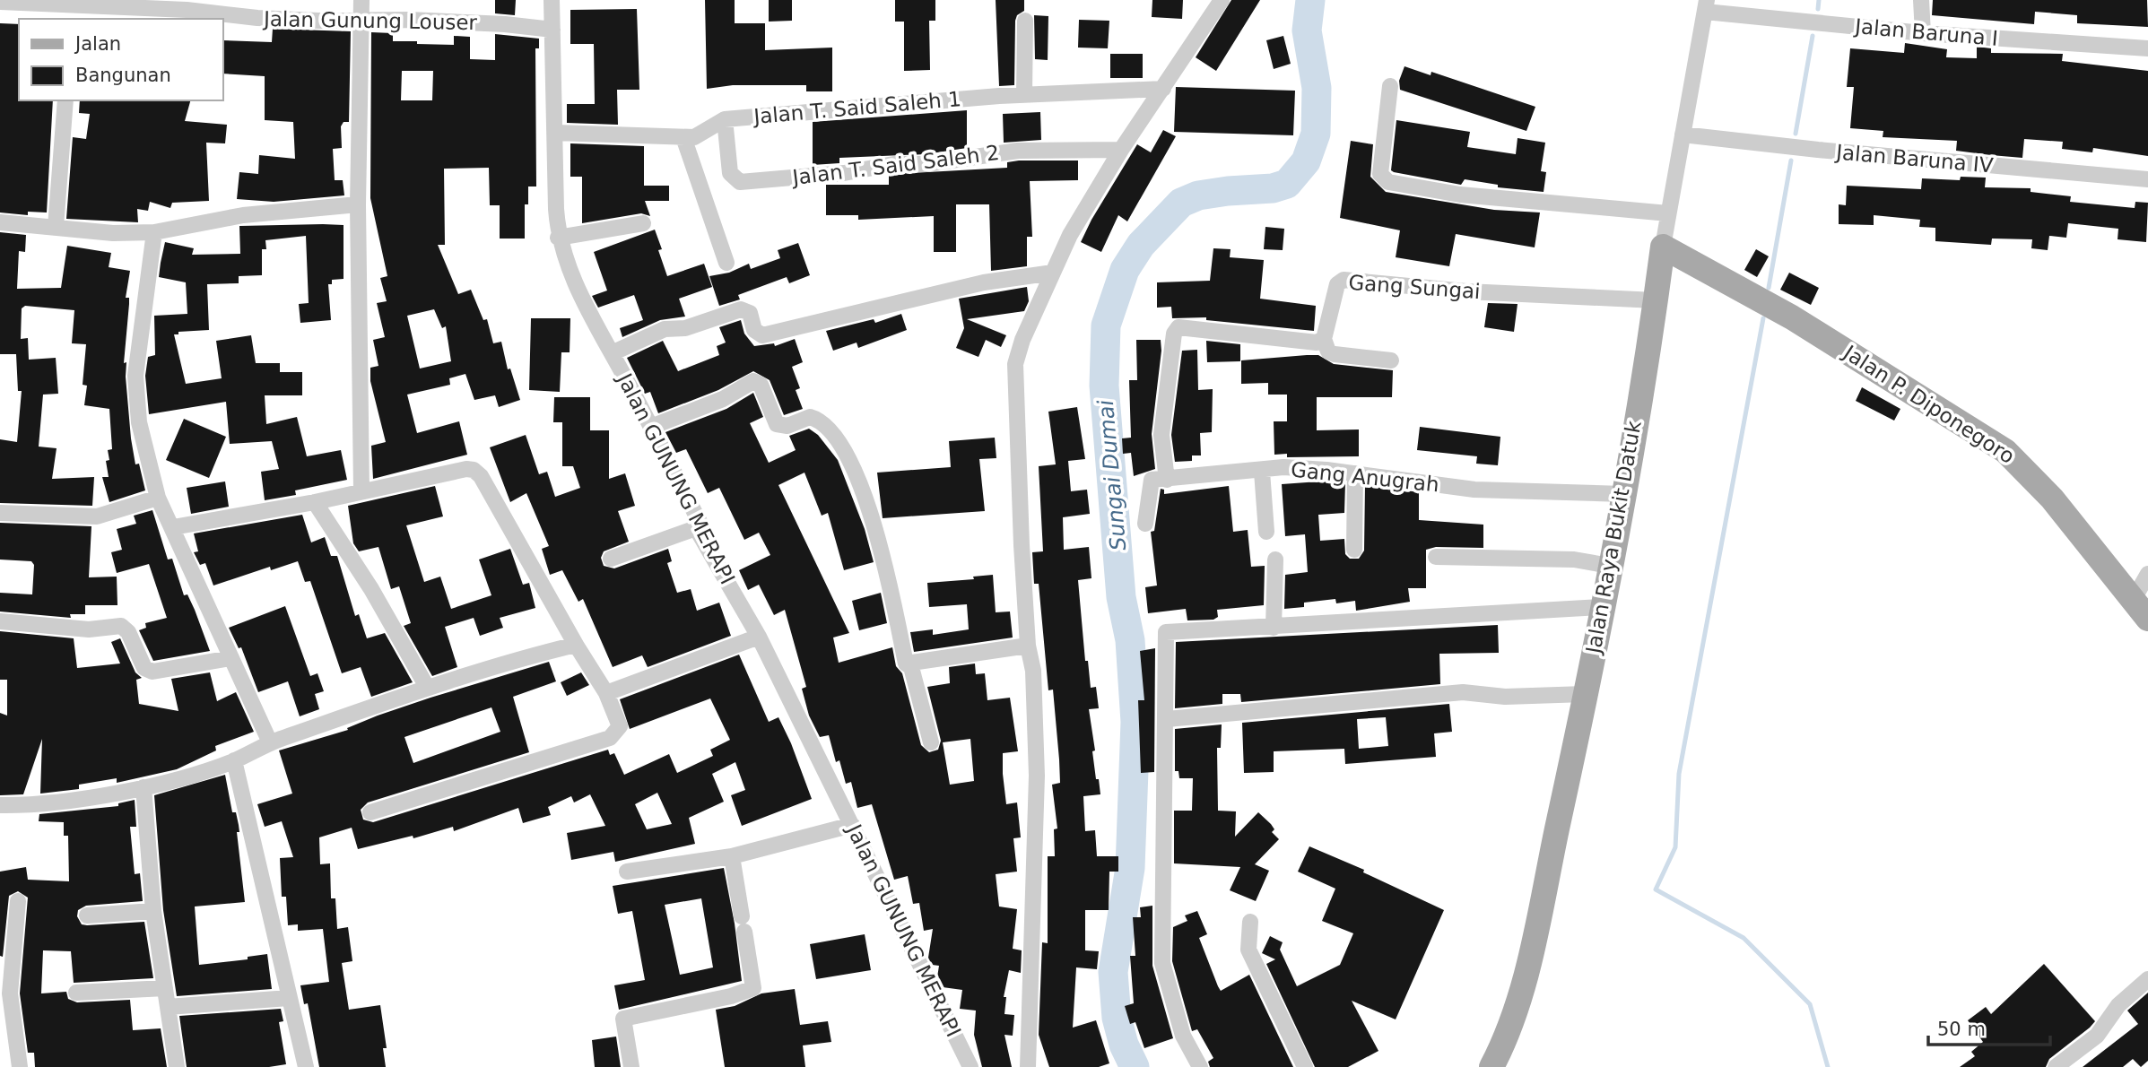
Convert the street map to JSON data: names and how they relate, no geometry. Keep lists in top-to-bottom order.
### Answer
{
  "streets": {
    "main road": ["Jalan P. Diponegoro", "Jalan Raya Bukit Datuk"],
    "street": [
      "Jalan Gunung Louser",
      "Jalan Baruna I",
      "Jalan T. Said Saleh 1",
      "Jalan Baruna IV",
      "Jalan T. Said Saleh 2",
      "Gang Sungai",
      "Gang Anugrah",
      "Jalan GUNUNG MERAPI"
    ]
  },
  "crossings": [
    ["Jalan Gunung Louser", "Jalan GUNUNG MERAPI"],
    ["Jalan Baruna I", "Jalan Raya Bukit Datuk"],
    ["Jalan T. Said Saleh 1", "Jalan T. Said Saleh 2"],
    ["Jalan T. Said Saleh 1", "Jalan GUNUNG MERAPI"],
    ["Jalan Baruna IV", "Jalan Raya Bukit Datuk"],
    ["Gang Sungai", "Jalan Raya Bukit Datuk"],
    ["Jalan P. Diponegoro", "Jalan Raya Bukit Datuk"],
    ["Gang Anugrah", "Jalan Raya Bukit Datuk"]
  ],
  "water": ["Sungai Dumai"],
  "legend": ["Jalan", "Bangunan"],
  "scale_bar": "50 m"
}
